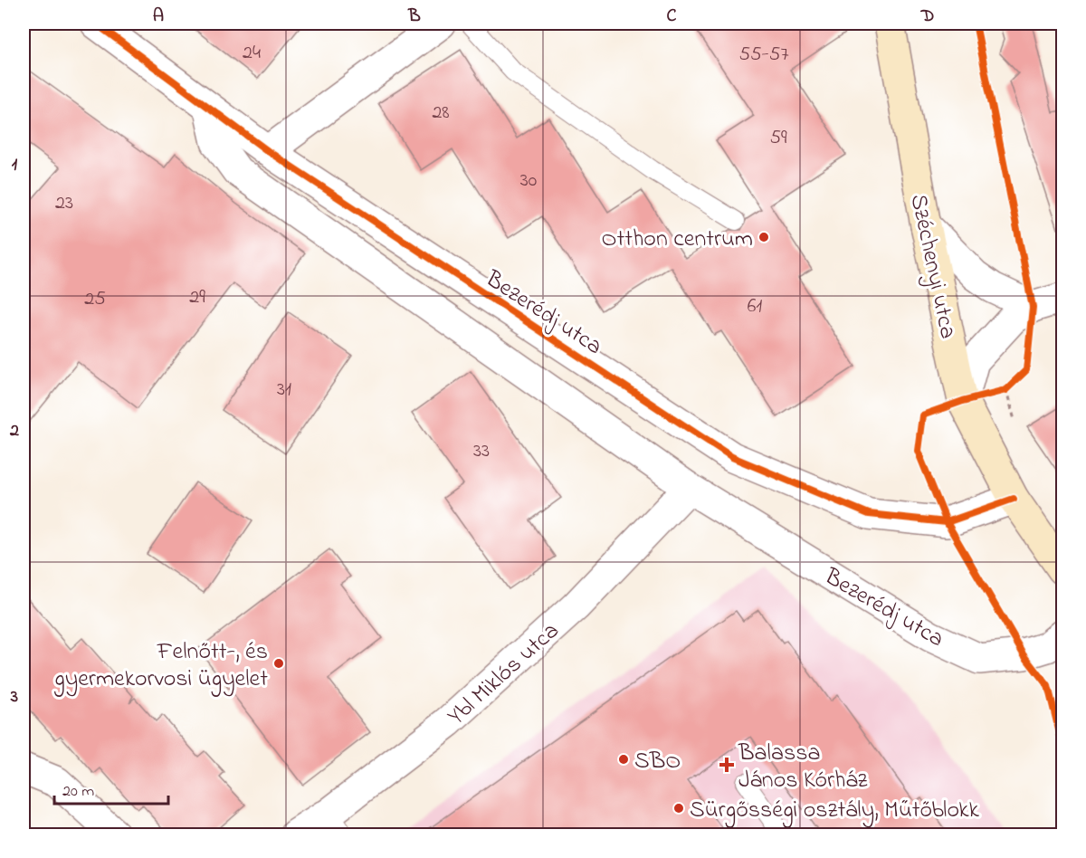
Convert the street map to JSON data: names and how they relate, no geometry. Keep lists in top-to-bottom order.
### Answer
{
  "streets": {
    "street": ["Széchenyi utca", "Bezerédj utca", "Ybl Miklós utca"]
  },
  "crossings": [
    ["Széchenyi utca", "Bezerédj utca"],
    ["Bezerédj utca", "Ybl Miklós utca"]
  ],
  "places": {
    "other": [
      "Otthon centrum",
      "Felnőtt-, és gyermekorvosi ügyelet",
      "SBO",
      "Sürgősségi osztály, Műtőblokk"
    ],
    "health": ["Balassa János Kórház"]
  },
  "house_numbers": [
    "24",
    "55-57",
    "28",
    "59",
    "30",
    "23",
    "29",
    "25",
    "61",
    "31",
    "33"
  ],
  "scale_bar": "20 m",
  "grid": {
    "columns": [
      "A",
      "B",
      "C",
      "D"
    ],
    "rows": ["1", "2", "3"]
  }
}
